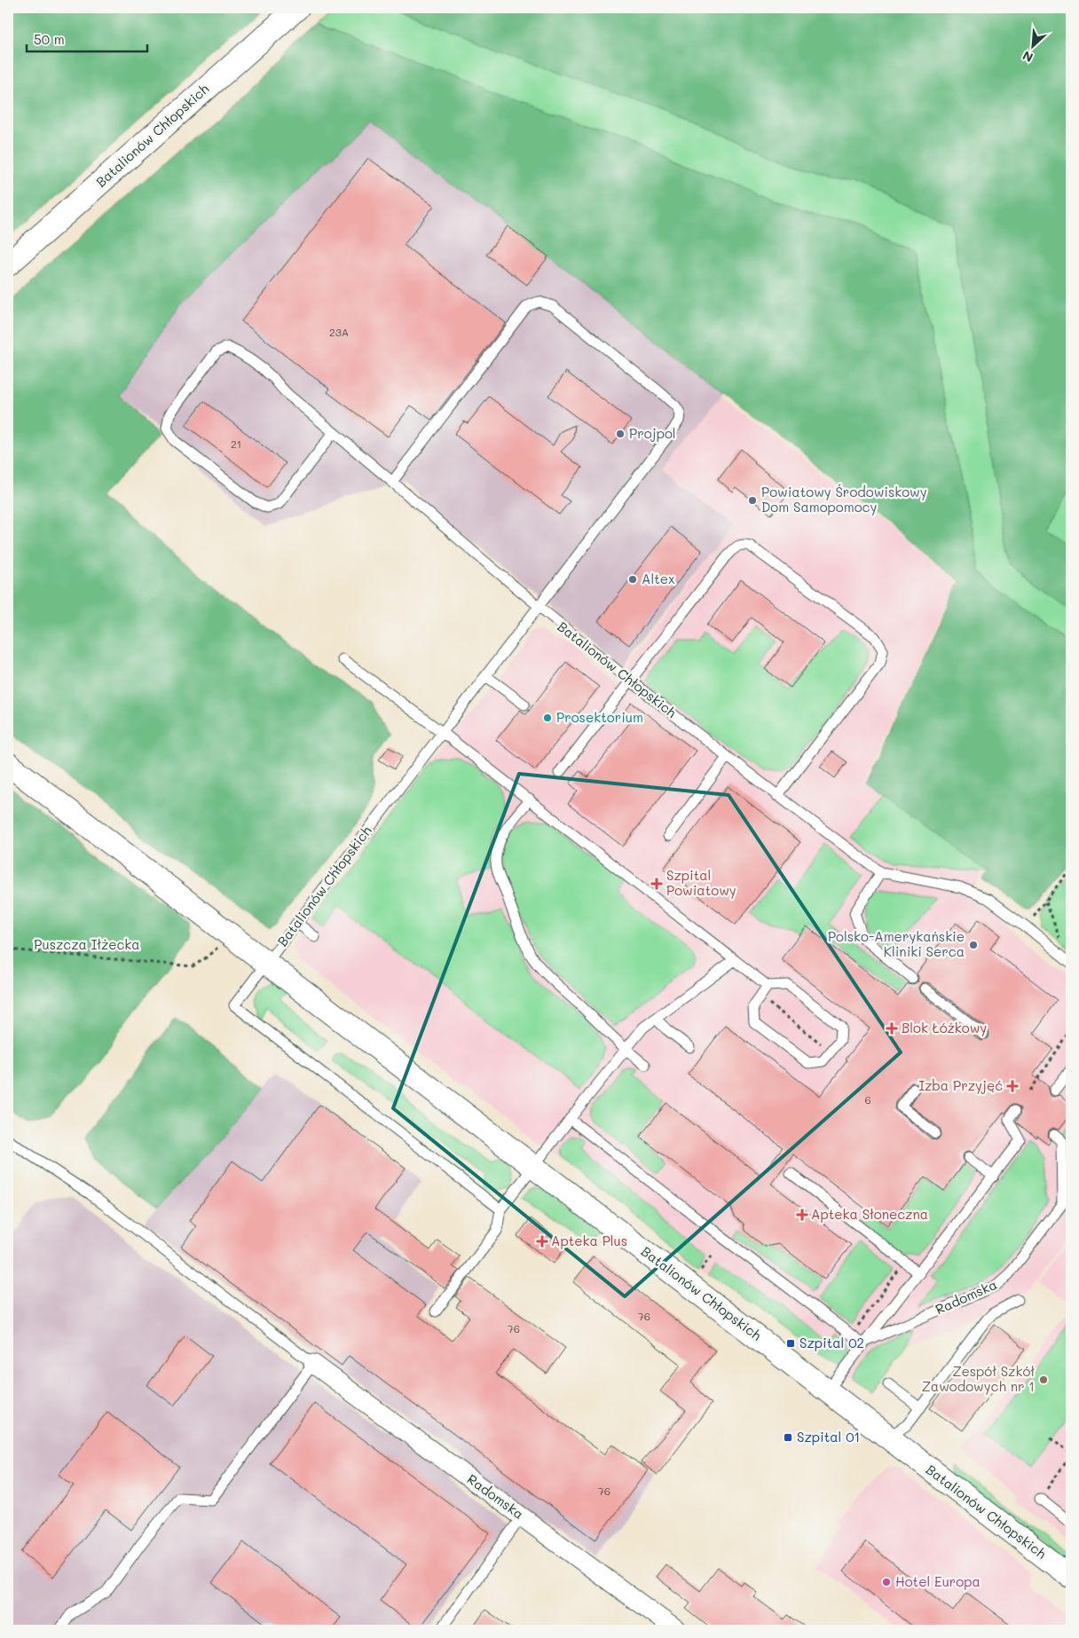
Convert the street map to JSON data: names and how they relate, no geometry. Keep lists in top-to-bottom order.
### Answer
{
  "streets": {
    "street": ["Batalionów Chłopskich", "Radomska"]
  },
  "parks": ["Puszcza Iłżecka"],
  "places": {
    "other": [
      "Projpol",
      "Powiatowy Środowiskowy Dom Samopomocy",
      "Altex",
      "Prosektorium",
      "Polsko-Amerykańskie Kliniki Serca",
      "Zespół Szkół Zawodowych nr 1",
      "Hotel Europa"
    ],
    "health": [
      "Szpital Powiatowy",
      "Blok Łóżkowy",
      "Izba Przyjęć",
      "Apteka Słoneczna",
      "Apteka Plus"
    ],
    "transit": ["Szpital 02", "Szpital 01"]
  },
  "house_numbers": [
    "23A",
    "21",
    "6",
    "76",
    "76",
    "76"
  ],
  "scale_bar": "50 m",
  "north": "bottom left"
}
